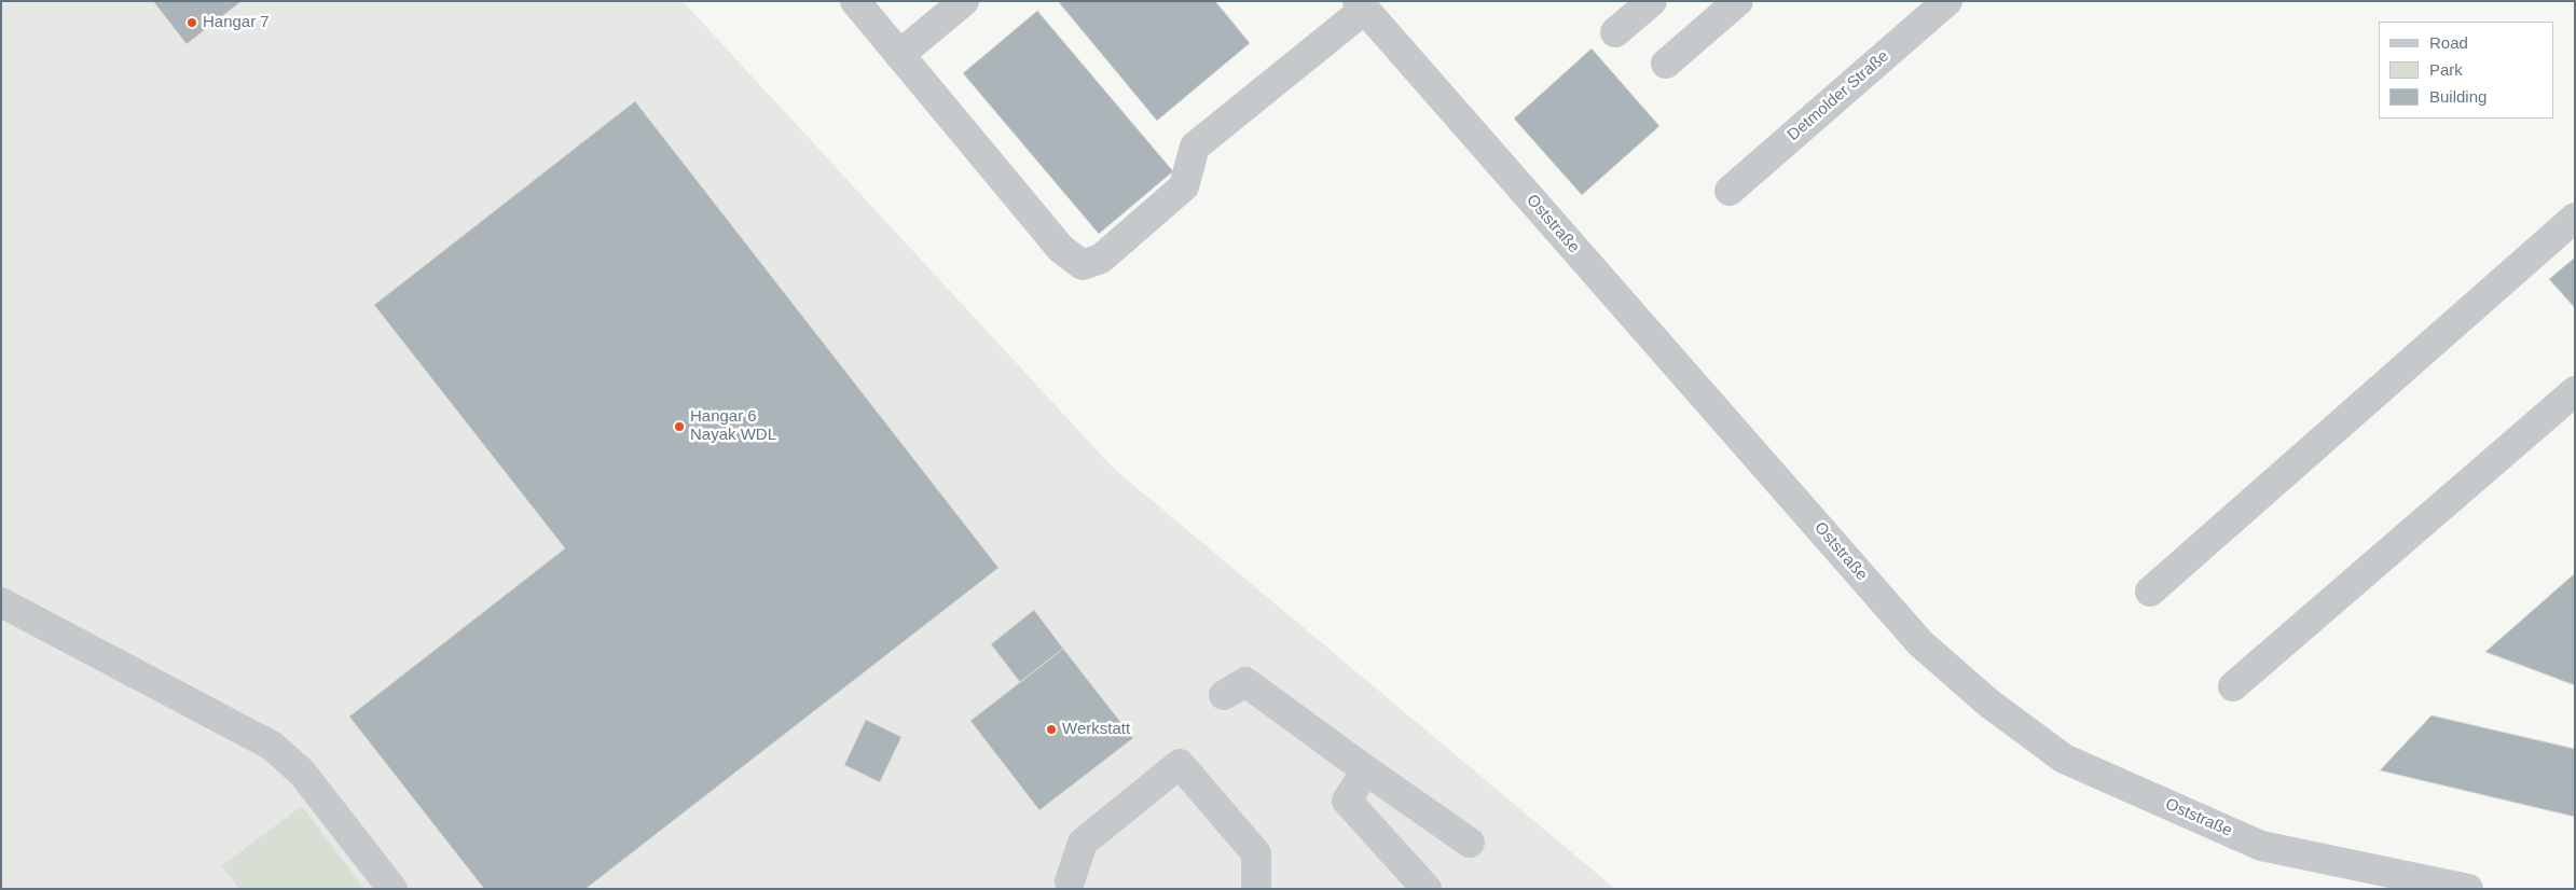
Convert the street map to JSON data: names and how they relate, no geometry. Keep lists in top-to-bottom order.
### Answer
{
  "streets": {
    "lane": ["Detmolder Straße", "Oststraße"]
  },
  "places": ["Hangar 7", "Hangar 6 Nayak WDL", "Werkstatt"],
  "legend": ["Road", "Park", "Building"]
}
